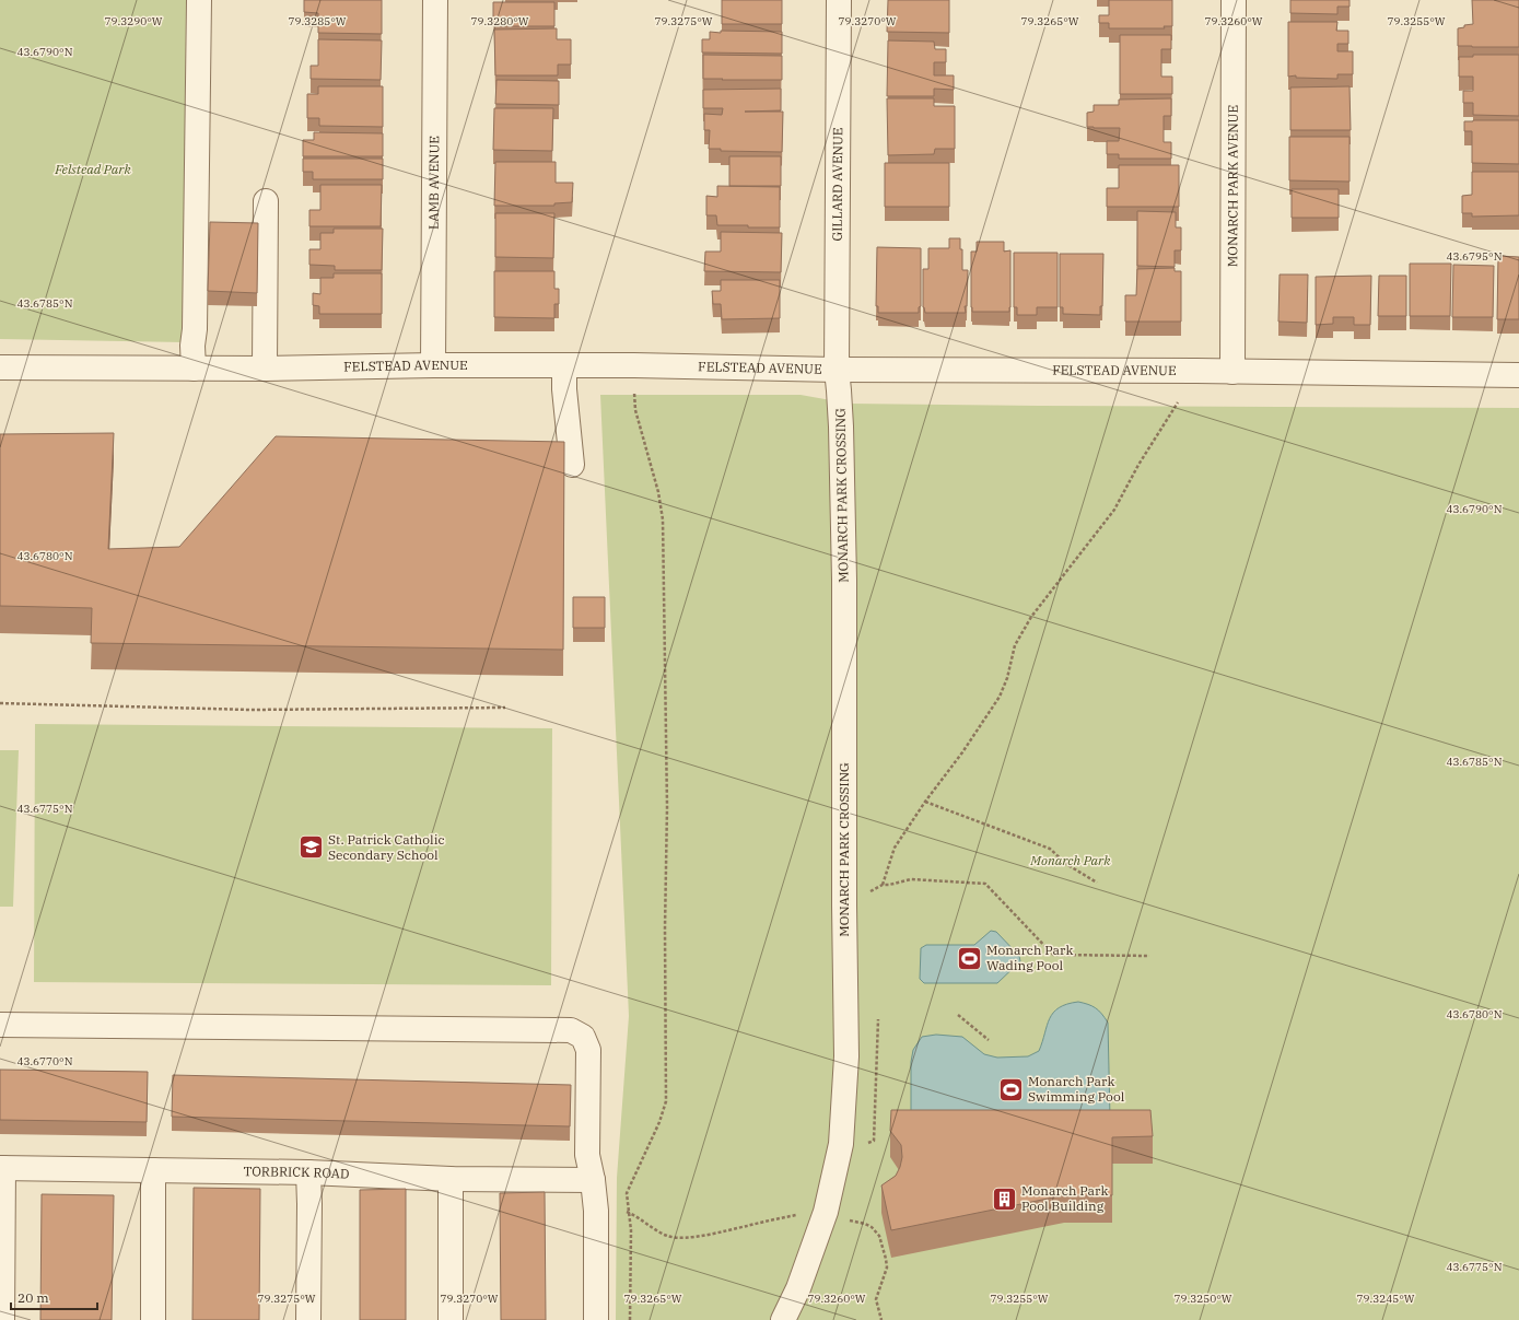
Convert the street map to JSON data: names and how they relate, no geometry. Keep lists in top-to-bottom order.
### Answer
{
  "streets": {
    "street": [
      "LAMB AVENUE",
      "GILLARD AVENUE",
      "MONARCH PARK AVENUE",
      "FELSTEAD AVENUE",
      "MONARCH PARK CROSSING",
      "TORBRICK ROAD"
    ]
  },
  "crossings": [
    ["LAMB AVENUE", "FELSTEAD AVENUE"],
    ["GILLARD AVENUE", "FELSTEAD AVENUE"],
    ["GILLARD AVENUE", "MONARCH PARK CROSSING"],
    ["MONARCH PARK AVENUE", "FELSTEAD AVENUE"],
    ["FELSTEAD AVENUE", "MONARCH PARK CROSSING"]
  ],
  "parks": ["Felstead Park", "Monarch Park"],
  "places": {
    "school or university": ["St. Patrick Catholic Secondary School"],
    "sports": ["Monarch Park Wading Pool", "Monarch Park Swimming Pool"],
    "building": ["Monarch Park Pool Building"]
  },
  "scale_bar": "20 m",
  "coordinates": [
    "79.3290°W",
    "79.3285°W",
    "79.3280°W",
    "79.3275°W",
    "79.3270°W",
    "79.3265°W",
    "79.3260°W",
    "79.3255°W",
    "43.6790°N",
    "43.6795°N",
    "43.6785°N",
    "43.6780°N",
    "43.6775°N",
    "43.6770°N",
    "79.3250°W",
    "79.3245°W"
  ]
}
